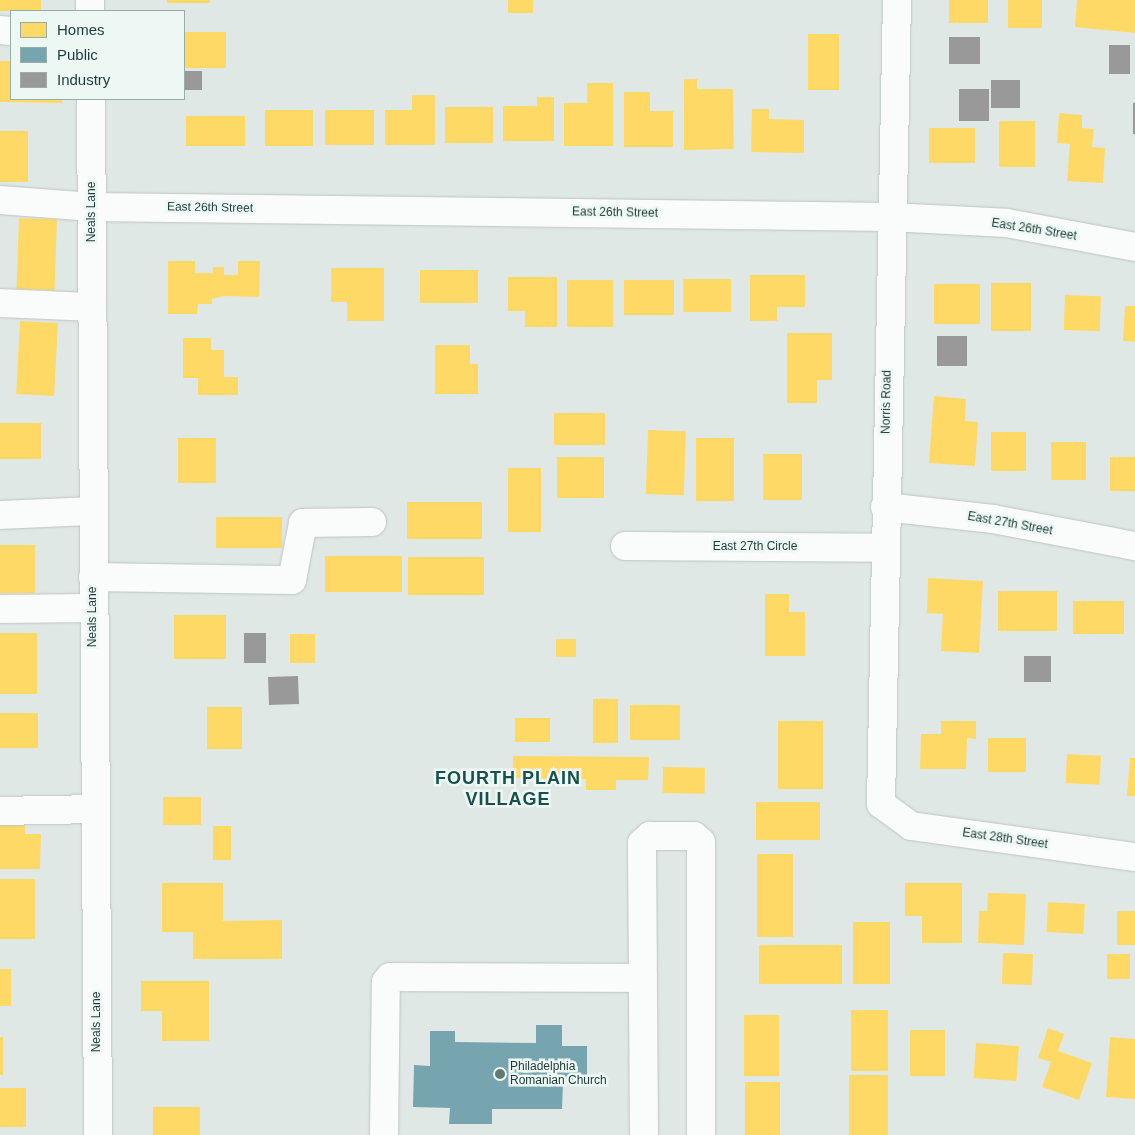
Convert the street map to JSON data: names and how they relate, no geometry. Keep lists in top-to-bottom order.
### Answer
{
  "streets": {
    "street": [
      "East 26th Street",
      "Neals Lane",
      "Norris Road",
      "East 27th Street",
      "East 27th Circle",
      "East 28th Street"
    ]
  },
  "crossings": [
    ["East 26th Street", "Neals Lane"],
    ["East 26th Street", "Norris Road"],
    ["Norris Road", "East 27th Street"],
    ["Norris Road", "East 27th Circle"],
    ["Norris Road", "East 28th Street"]
  ],
  "districts": ["FOURTH PLAIN VILLAGE"],
  "places": ["Philadelphia Romanian Church"],
  "legend": ["Homes", "Public", "Industry"]
}
